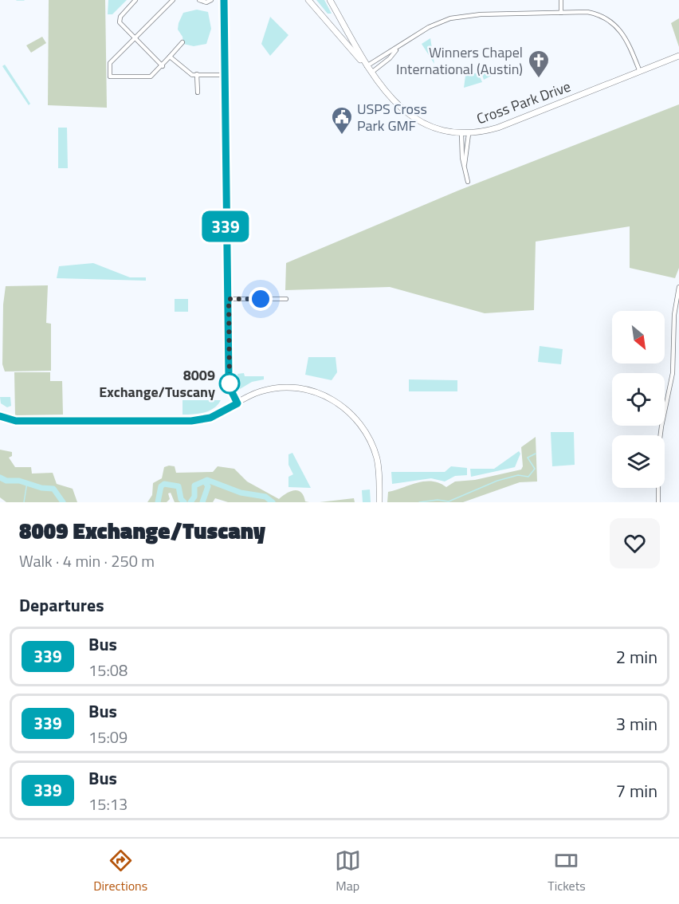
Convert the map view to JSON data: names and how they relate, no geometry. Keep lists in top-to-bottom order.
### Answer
{
  "streets": {
    "street": ["Cross Park Drive"]
  },
  "places": {
    "church": ["Winners Chapel International (Austin)"],
    "public building": ["USPS Cross Park GMF"],
    "other": ["8009 Exchange/Tuscany"]
  },
  "lines": ["bus line 339"],
  "north": "bottom right",
  "page": {
    "on_map": "339",
    "heading": [
      ["8009 Exchange/Tuscany", "Walk · 4 min · 250 m"],
      "Departures"
    ],
    "list": [
      {
        "mark": "339",
        "name": "Bus",
        "note": "15:08",
        "value": "2 min"
      },
      {
        "mark": "339",
        "name": "Bus",
        "note": "15:09",
        "value": "3 min"
      },
      {
        "mark": "339",
        "name": "Bus",
        "note": "15:13",
        "value": "7 min"
      }
    ],
    "tabs": ["Directions", "Map", "Tickets"]
  }
}
